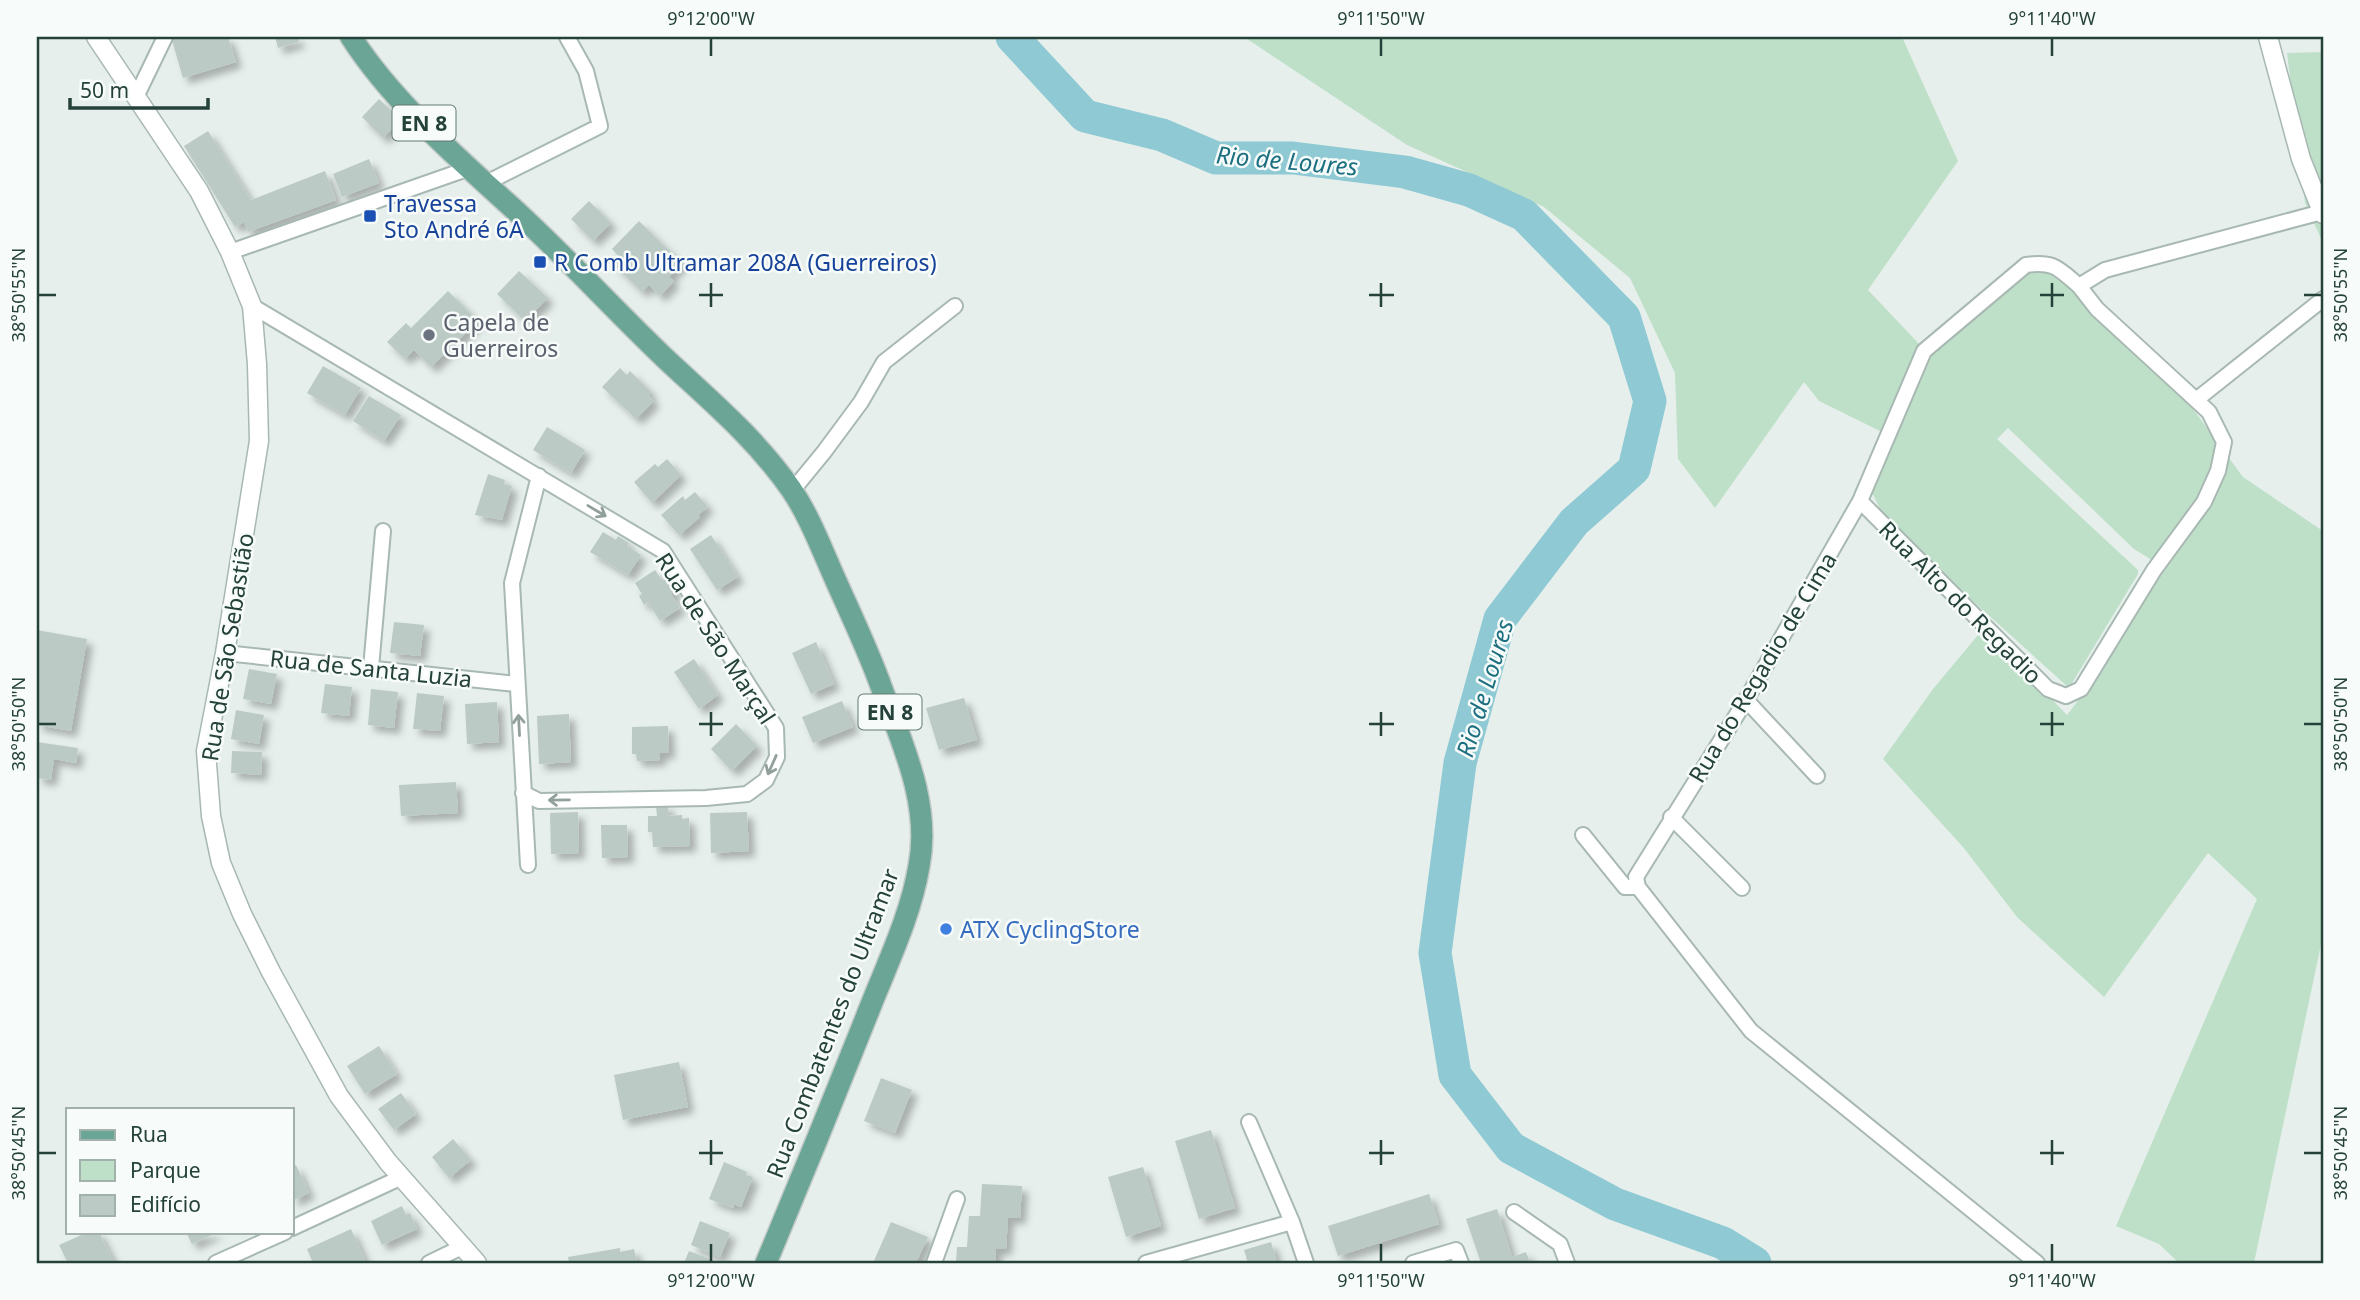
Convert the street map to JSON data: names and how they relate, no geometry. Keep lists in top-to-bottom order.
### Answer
{
  "streets": {
    "main road": ["EN 8", "Rua Combatentes do Ultramar"],
    "street": [
      "Rua Alto do Regadio",
      "Rua de São Marçal",
      "Rua de São Sebastião",
      "Rua do Regadio de Cima",
      "Rua de Santa Luzia"
    ]
  },
  "crossings": [
    ["Rua Alto do Regadio", "Rua do Regadio de Cima"],
    ["Rua de São Marçal", "Rua de São Sebastião"],
    ["Rua de São Sebastião", "Rua de Santa Luzia"]
  ],
  "water": ["Rio de Loures"],
  "places": {
    "transit": ["Travessa Sto André 6A", "R Comb Ultramar 208A (Guerreiros)"],
    "other": ["Capela de Guerreiros", "ATX CyclingStore"]
  },
  "legend": ["Rua", "Parque", "Edifício"],
  "scale_bar": "50 m",
  "coordinates": [
    "9°12'00\"W",
    "9°11'50\"W",
    "9°11'40\"W",
    "38°50'55\"N",
    "38°50'50\"N",
    "38°50'45\"N"
  ]
}
